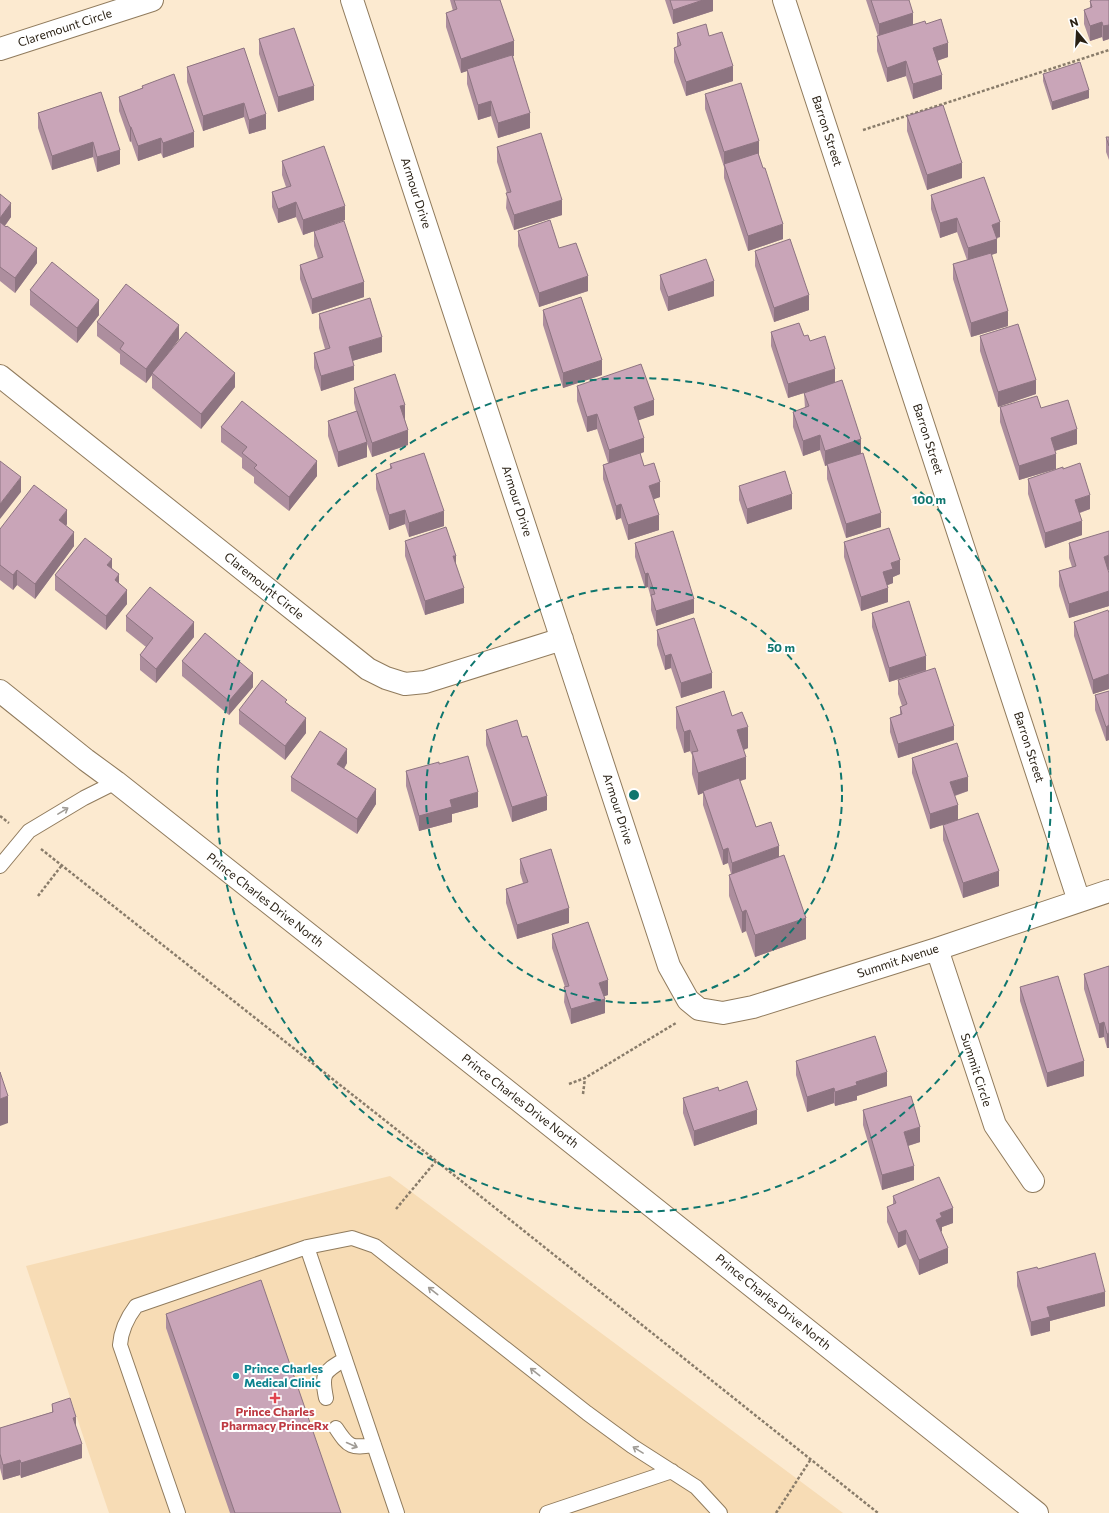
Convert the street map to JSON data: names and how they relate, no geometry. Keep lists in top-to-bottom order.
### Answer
{
  "streets": {
    "street": [
      "Claremount Circle",
      "Barron Street",
      "Armour Drive",
      "Prince Charles Drive North",
      "Summit Avenue",
      "Summit Circle"
    ]
  },
  "crossings": [
    ["Claremount Circle", "Armour Drive"],
    ["Barron Street", "Summit Avenue"],
    ["Armour Drive", "Summit Avenue"],
    ["Summit Avenue", "Summit Circle"]
  ],
  "places": {
    "other": ["Prince Charles Medical Clinic"],
    "health": ["Prince Charles Pharmacy PrinceRx"]
  },
  "north": "top",
  "rings": ["100 m", "50 m"]
}
